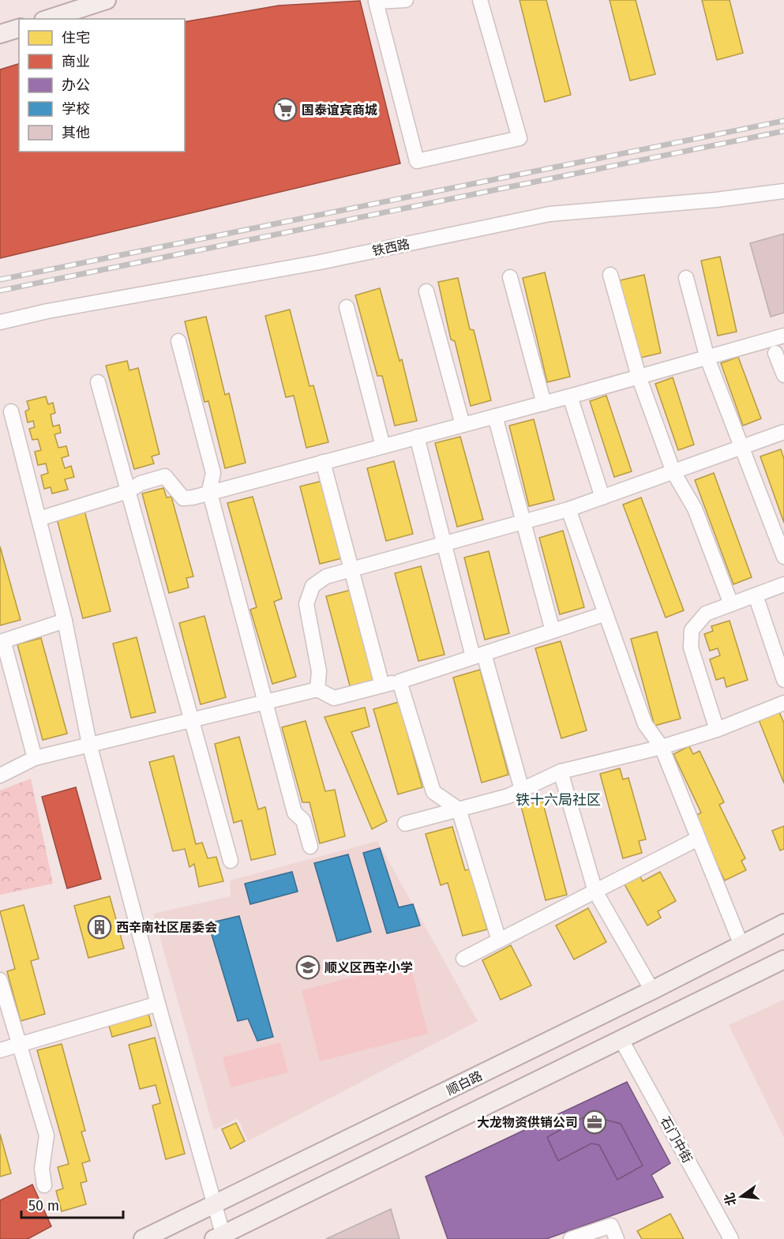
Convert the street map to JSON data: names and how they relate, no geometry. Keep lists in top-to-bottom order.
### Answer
{
  "streets": {
    "main road": ["顺白路"],
    "street": ["铁西路", "石门中街"]
  },
  "districts": ["铁十六局社区"],
  "places": {
    "supermarket": ["国泰谊宾商城"],
    "building": ["西辛南社区居委会"],
    "school or university": ["顺义区西辛小学"],
    "office": ["大龙物资供销公司"]
  },
  "legend": [
    "住宅",
    "商业",
    "办公",
    "学校",
    "其他"
  ],
  "scale_bar": "50 m",
  "north": "left"
}
